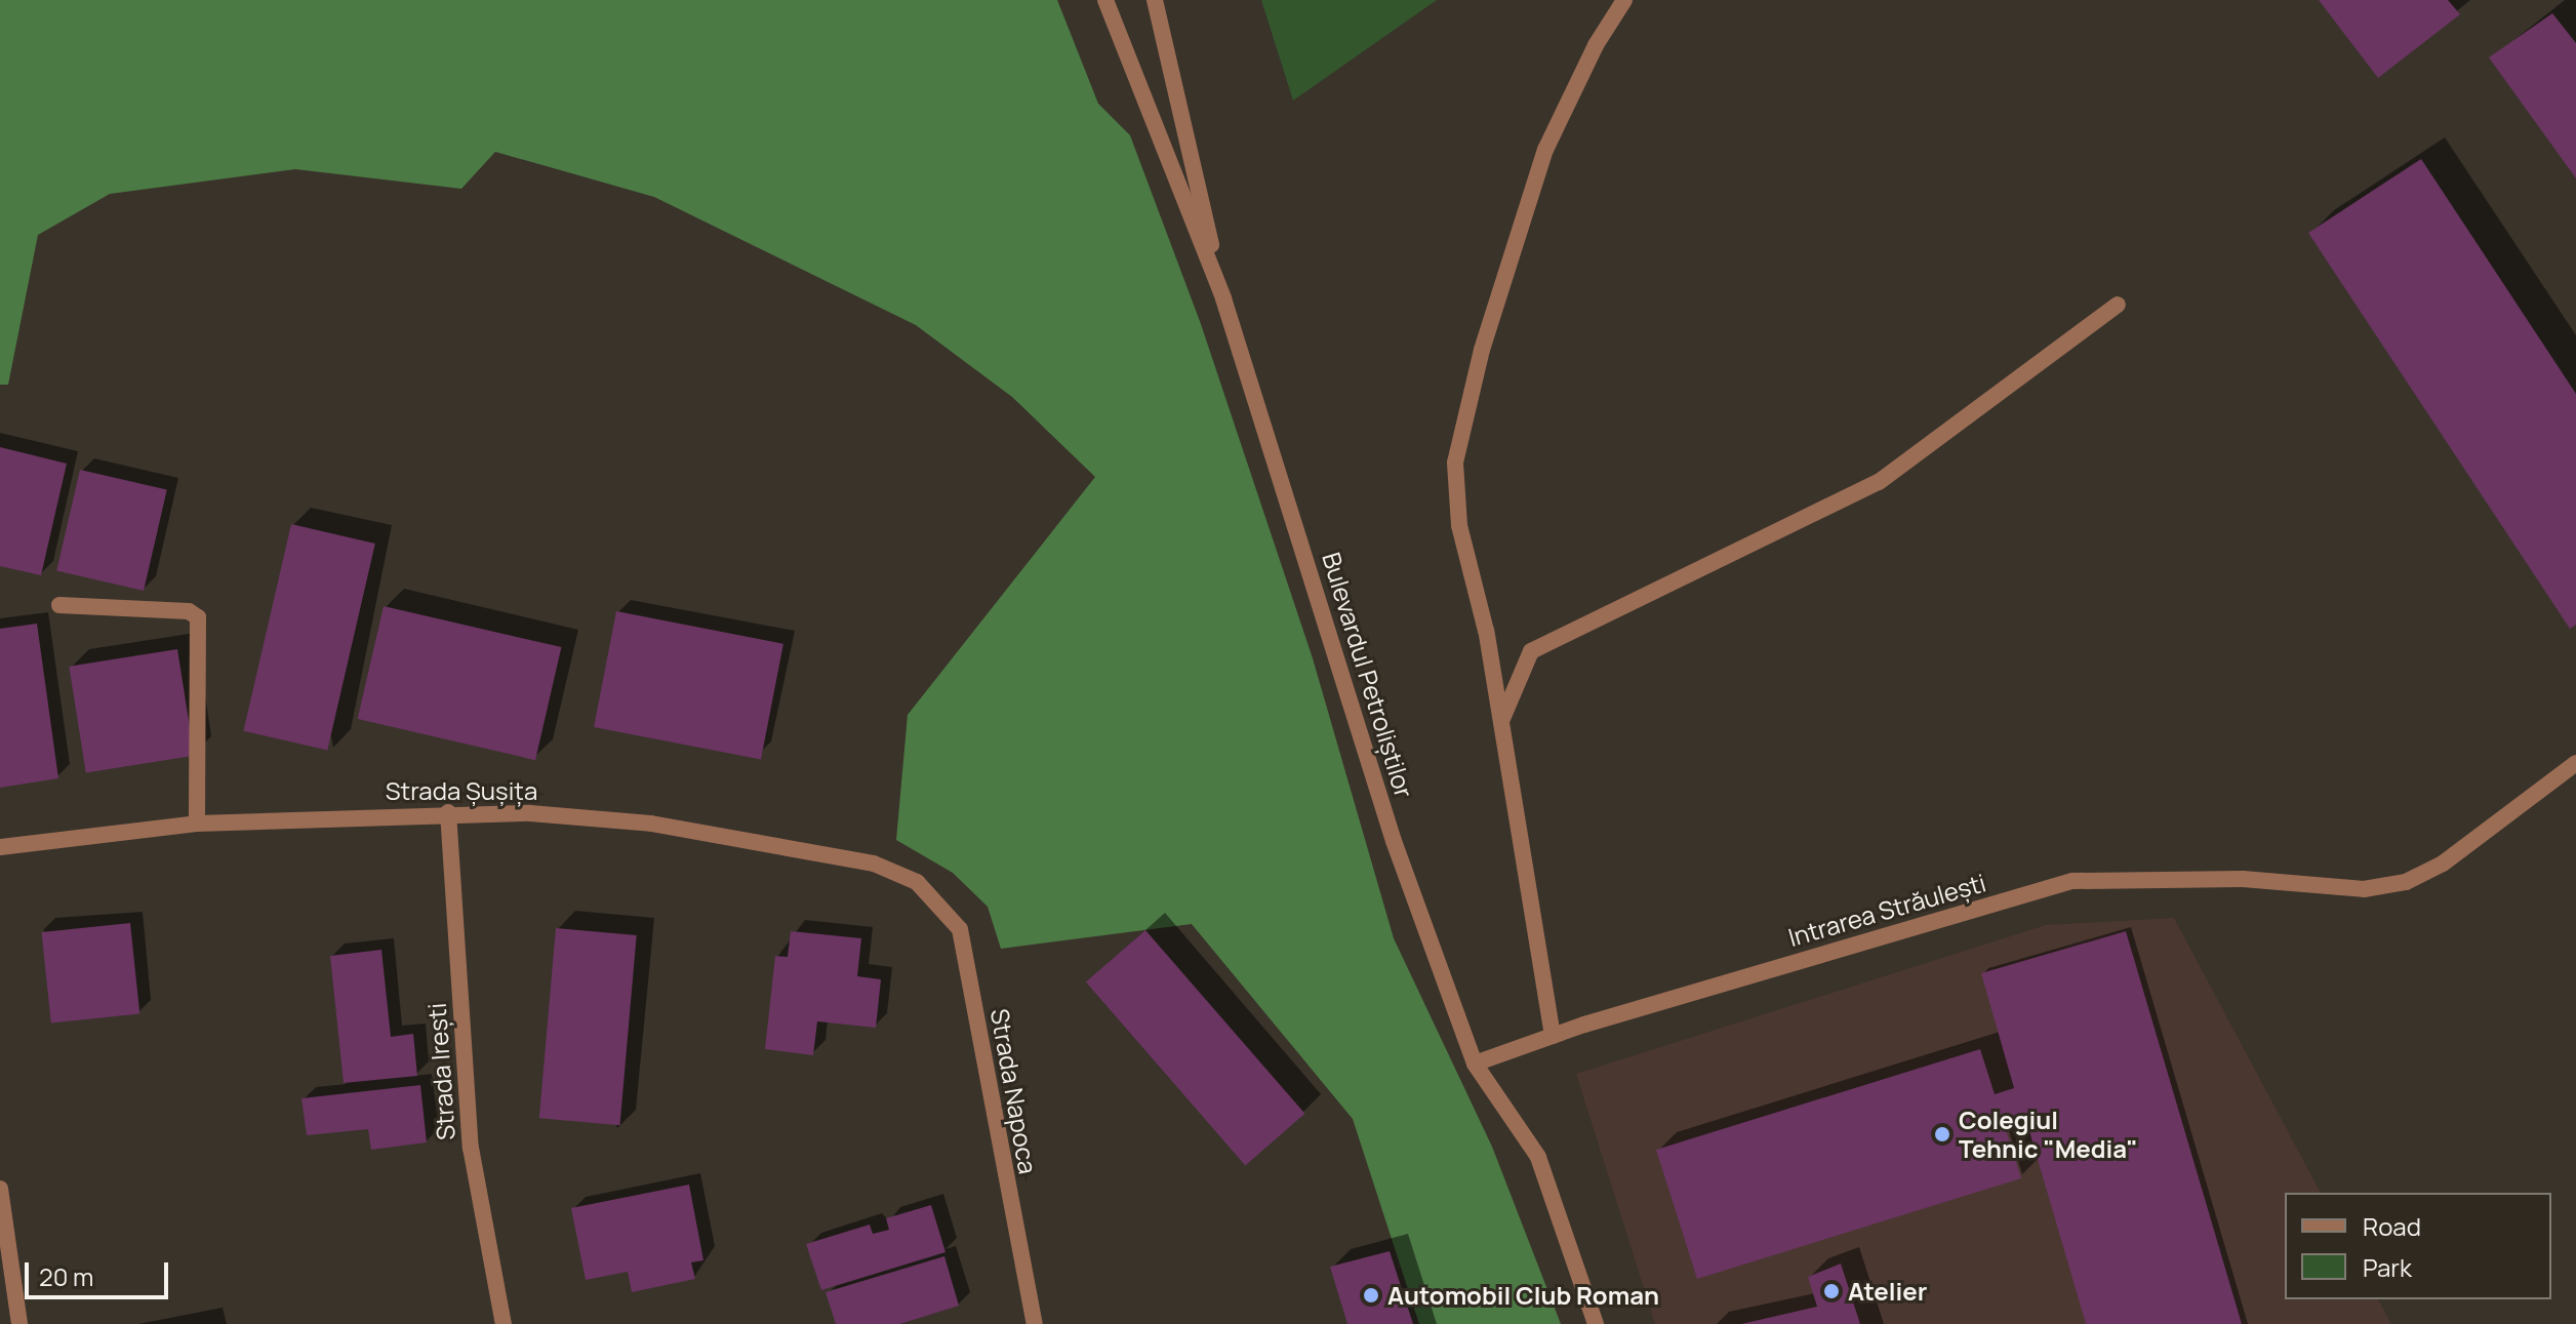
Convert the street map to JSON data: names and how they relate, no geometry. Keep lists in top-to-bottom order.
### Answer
{
  "streets": {
    "street": [
      "Bulevardul Petroliștilor",
      "Strada Șușița",
      "Intrarea Străulești",
      "Strada Irești",
      "Strada Napoca"
    ]
  },
  "crossings": [
    ["Bulevardul Petroliștilor", "Intrarea Străulești"],
    ["Strada Șușița", "Strada Irești"],
    ["Strada Șușița", "Strada Napoca"]
  ],
  "places": ["Colegiul Tehnic \"Media\"", "Atelier", "Automobil Club Roman"],
  "legend": ["Road", "Park"],
  "scale_bar": "20 m"
}
